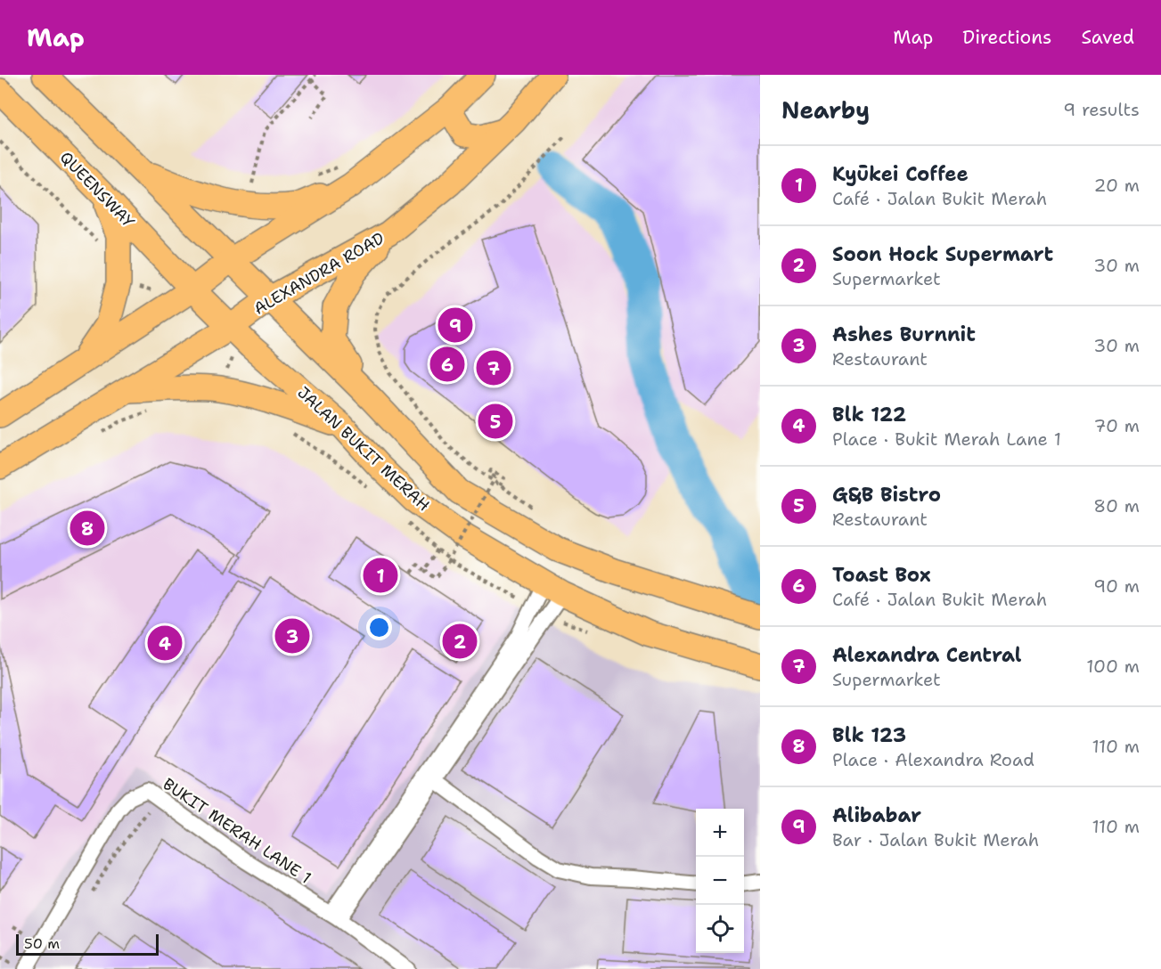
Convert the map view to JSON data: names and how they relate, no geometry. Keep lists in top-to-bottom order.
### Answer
{
  "streets": {
    "main road": ["QUEENSWAY", "ALEXANDRA ROAD", "JALAN BUKIT MERAH"],
    "street": ["BUKIT MERAH LANE 1"]
  },
  "crossings": [
    ["QUEENSWAY", "JALAN BUKIT MERAH"],
    ["ALEXANDRA ROAD", "JALAN BUKIT MERAH"]
  ],
  "scale_bar": "50 m",
  "page": {
    "header": "Map",
    "nav": ["Map", "Directions", "Saved"],
    "heading": ["Nearby", "9 results"],
    "list": [
      {
        "mark": "1",
        "name": "Kyūkei Coffee",
        "note": "Café · Jalan Bukit Merah",
        "value": "20 m"
      },
      {
        "mark": "2",
        "name": "Soon Hock Supermart",
        "note": "Supermarket",
        "value": "30 m"
      },
      {
        "mark": "3",
        "name": "Ashes Burnnit",
        "note": "Restaurant",
        "value": "30 m"
      },
      {
        "mark": "4",
        "name": "Blk 122",
        "note": "Place · Bukit Merah Lane 1",
        "value": "70 m"
      },
      {
        "mark": "5",
        "name": "G&B Bistro",
        "note": "Restaurant",
        "value": "80 m"
      },
      {
        "mark": "6",
        "name": "Toast Box",
        "note": "Café · Jalan Bukit Merah",
        "value": "90 m"
      },
      {
        "mark": "7",
        "name": "Alexandra Central",
        "note": "Supermarket",
        "value": "100 m"
      },
      {
        "mark": "8",
        "name": "Blk 123",
        "note": "Place · Alexandra Road",
        "value": "110 m"
      },
      {
        "mark": "9",
        "name": "Alibabar",
        "note": "Bar · Jalan Bukit Merah",
        "value": "110 m"
      }
    ],
    "pins": [
      "9",
      "6",
      "7",
      "5",
      "8",
      "1",
      "3",
      "2",
      "4"
    ],
    "map_buttons": ["+", "−"],
    "scale": "50 m"
  }
}
